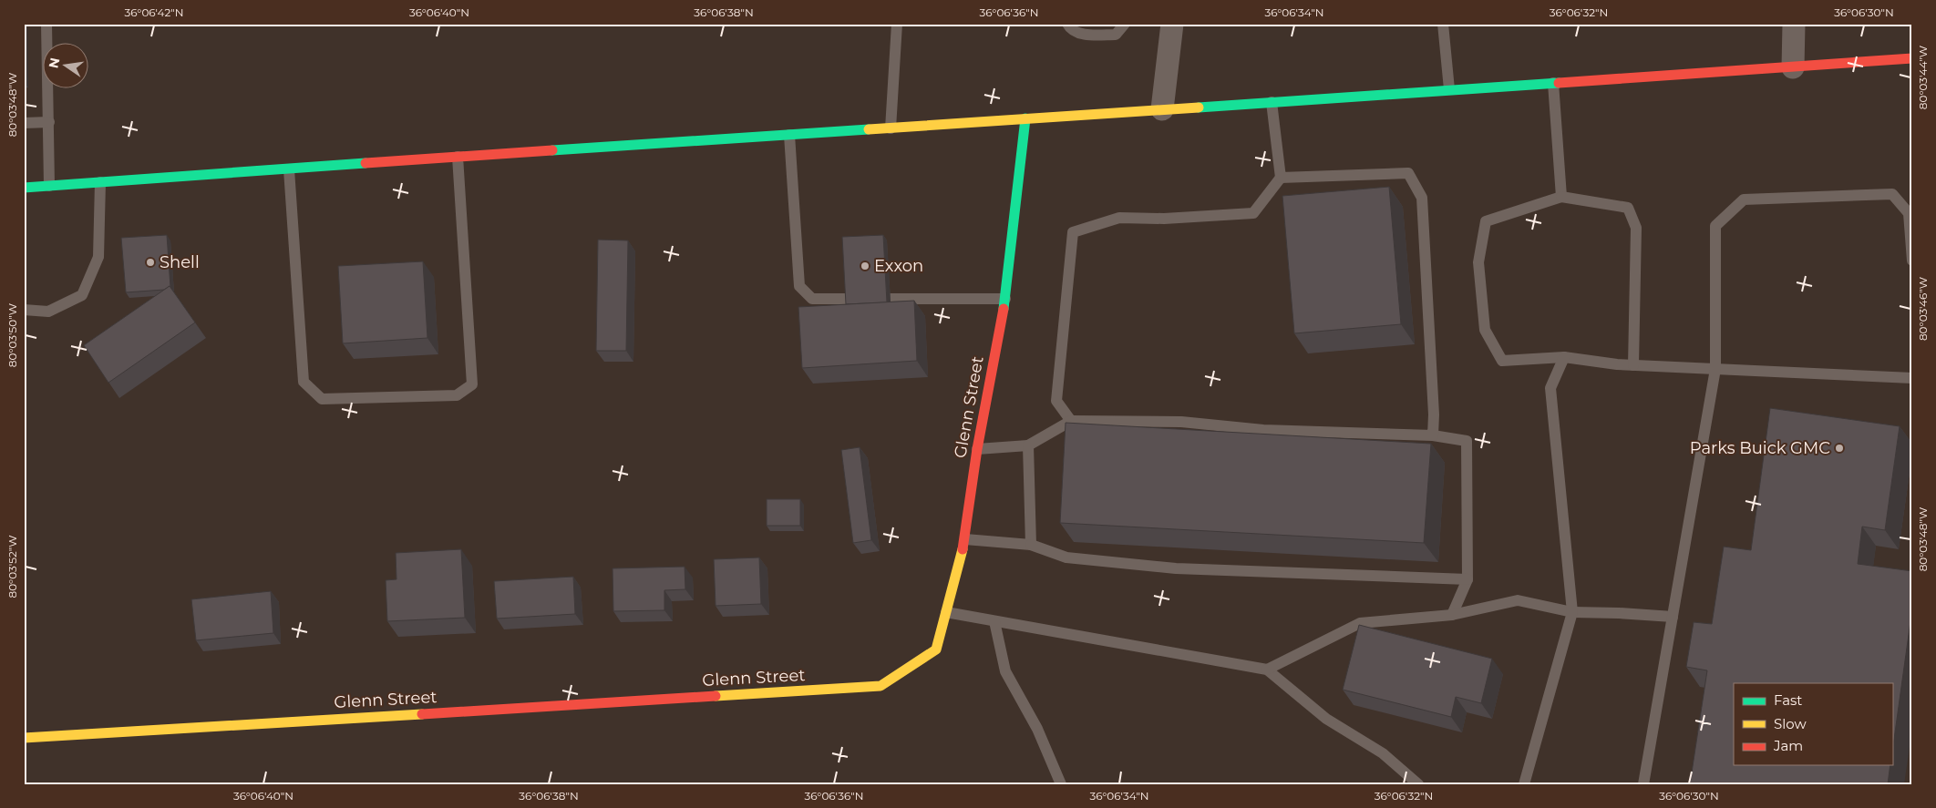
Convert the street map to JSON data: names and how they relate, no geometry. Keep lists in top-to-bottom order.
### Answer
{
  "streets": {
    "main road": ["Glenn Street"]
  },
  "places": ["Shell", "Exxon", "Parks Buick GMC"],
  "legend": ["Fast", "Slow", "Jam"],
  "north": "left",
  "coordinates": [
    "36°06'42\"N",
    "36°06'40\"N",
    "36°06'38\"N",
    "36°06'36\"N",
    "36°06'34\"N",
    "36°06'32\"N",
    "36°06'30\"N",
    "80°03'44\"W",
    "80°03'48\"W",
    "80°03'46\"W",
    "80°03'50\"W",
    "80°03'52\"W"
  ]
}
